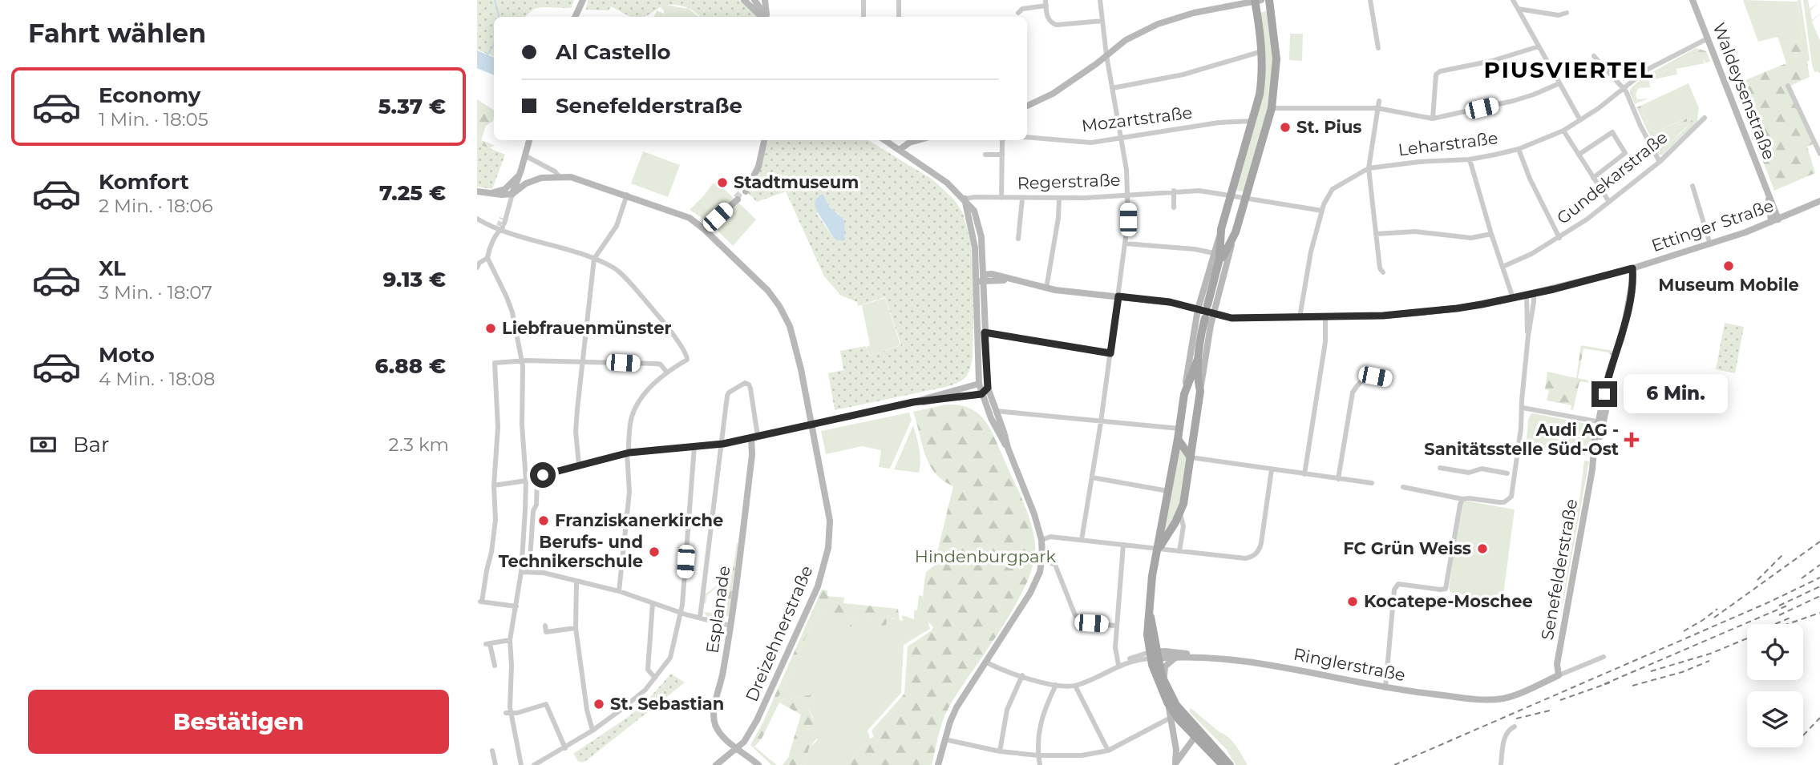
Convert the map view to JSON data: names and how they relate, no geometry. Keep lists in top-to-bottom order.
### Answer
{
  "streets": {
    "street": [
      "Waldeysenstraße",
      "Mozartstraße",
      "Leharstraße",
      "Gundekarstraße",
      "Regerstraße",
      "Ettinger Straße",
      "Senefelderstraße",
      "Esplanade",
      "Dreizehnerstraße",
      "Ringlerstraße"
    ]
  },
  "crossings": [
    ["Waldeysenstraße", "Leharstraße"],
    ["Waldeysenstraße", "Ettinger Straße"],
    ["Leharstraße", "Regerstraße"],
    ["Leharstraße", "Ettinger Straße"],
    ["Ettinger Straße", "Senefelderstraße"],
    ["Senefelderstraße", "Ringlerstraße"],
    ["Esplanade", "Dreizehnerstraße"]
  ],
  "districts": ["PIUSVIERTEL"],
  "parks": ["Hindenburgpark"],
  "places": {
    "other": [
      "St. Pius",
      "Stadtmuseum",
      "Museum Mobile",
      "Liebfrauenmünster",
      "Franziskanerkirche",
      "FC Grün Weiss",
      "Berufs- und Technikerschule",
      "Kocatepe-Moschee",
      "St. Sebastian"
    ],
    "health": ["Audi AG - Sanitätsstelle Süd-Ost"]
  },
  "page": {
    "heading": "Fahrt wählen",
    "banner": ["Al Castello", "Senefelderstraße"],
    "list": [
      {
        "name": "Economy",
        "note": "1 Min. · 18:05",
        "value": "5.37 €"
      },
      {
        "name": "Komfort",
        "note": "2 Min. · 18:06",
        "value": "7.25 €"
      },
      {
        "name": "XL",
        "note": "3 Min. · 18:07",
        "value": "9.13 €"
      },
      {
        "name": "Moto",
        "note": "4 Min. · 18:08",
        "value": "6.88 €"
      }
    ],
    "bubble": "6 Min.",
    "pay": ["Bar", "2.3 km"],
    "buttons": "Bestätigen"
  }
}
